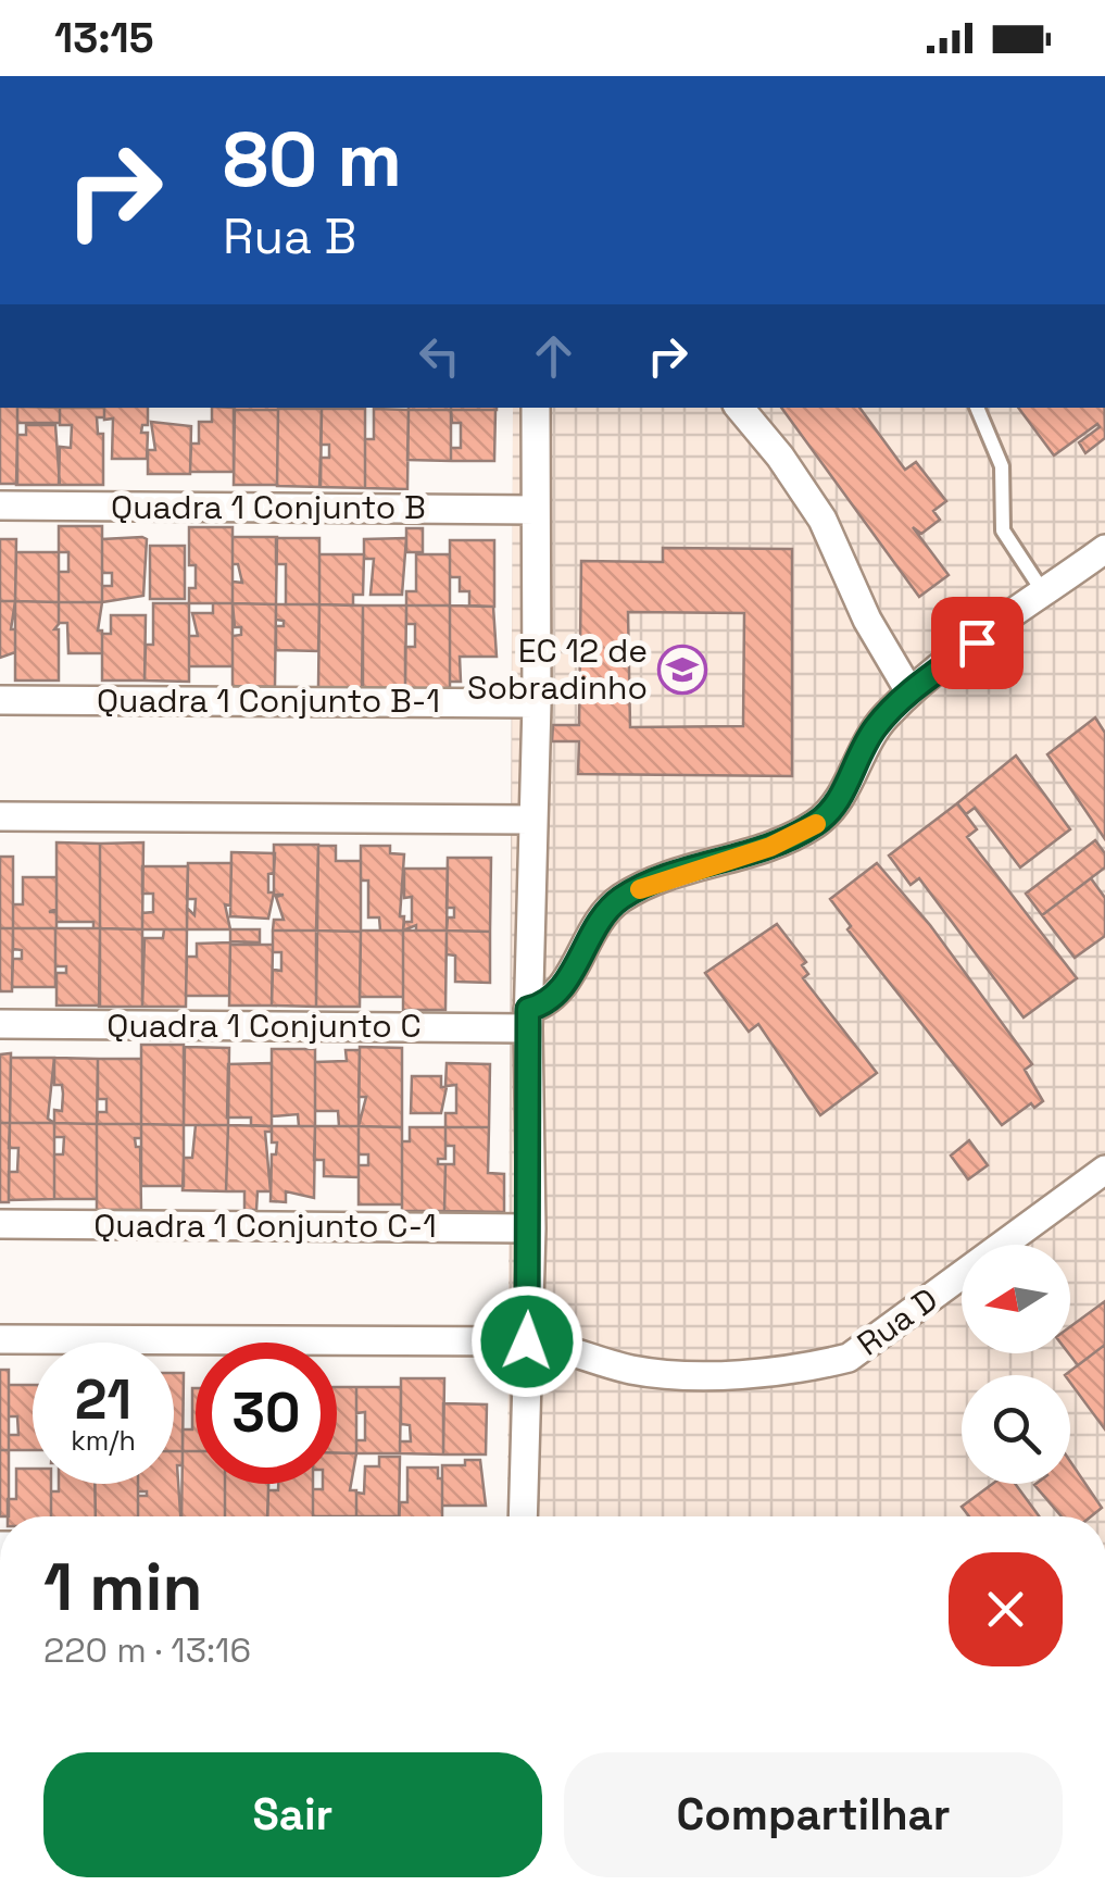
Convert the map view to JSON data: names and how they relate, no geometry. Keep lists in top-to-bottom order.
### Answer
{
  "streets": {
    "street": [
      "Quadra 1 Conjunto B",
      "Quadra 1 Conjunto B-1",
      "Quadra 1 Conjunto C",
      "Quadra 1 Conjunto C-1",
      "Rua D"
    ]
  },
  "places": {
    "school or university": ["EC 12 de Sobradinho"]
  },
  "north": "left",
  "page": {
    "status": "13:15",
    "turn": ["80 m", "Rua B"],
    "speed": "21 km/h",
    "limit": "30",
    "heading": ["1 min", "220 m · 13:16"],
    "buttons": ["Sair", "Compartilhar"]
  }
}
